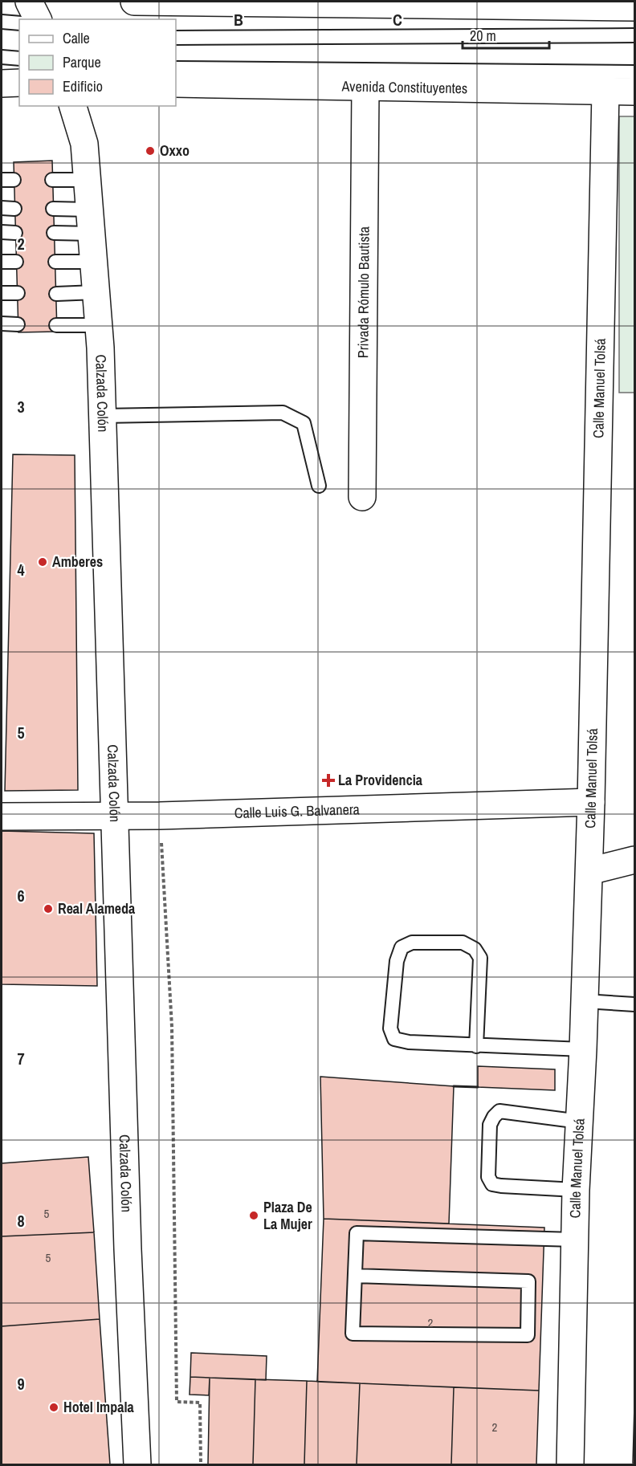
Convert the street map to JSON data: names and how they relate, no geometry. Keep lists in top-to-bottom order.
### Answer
{
  "streets": {
    "street": [
      "Avenida Constituyentes",
      "Privada Rómulo Bautista",
      "Calle Manuel Tolsá",
      "Calzada Colón",
      "Calle Luis G. Balvanera"
    ]
  },
  "crossings": [
    ["Avenida Constituyentes", "Privada Rómulo Bautista"],
    ["Avenida Constituyentes", "Calle Manuel Tolsá"],
    ["Calle Manuel Tolsá", "Calle Luis G. Balvanera"],
    ["Calzada Colón", "Calle Luis G. Balvanera"]
  ],
  "places": {
    "other": [
      "Oxxo",
      "Amberes",
      "Real Alameda",
      "Plaza De La Mujer",
      "Hotel Impala"
    ],
    "health": ["La Providencia"]
  },
  "house_numbers": [
    "5",
    "5",
    "2",
    "2"
  ],
  "legend": ["Calle", "Parque", "Edificio"],
  "scale_bar": "20 m",
  "grid": {
    "columns": ["B", "C"],
    "rows": [
      "2",
      "3",
      "4",
      "5",
      "6",
      "7",
      "8",
      "9"
    ]
  }
}
